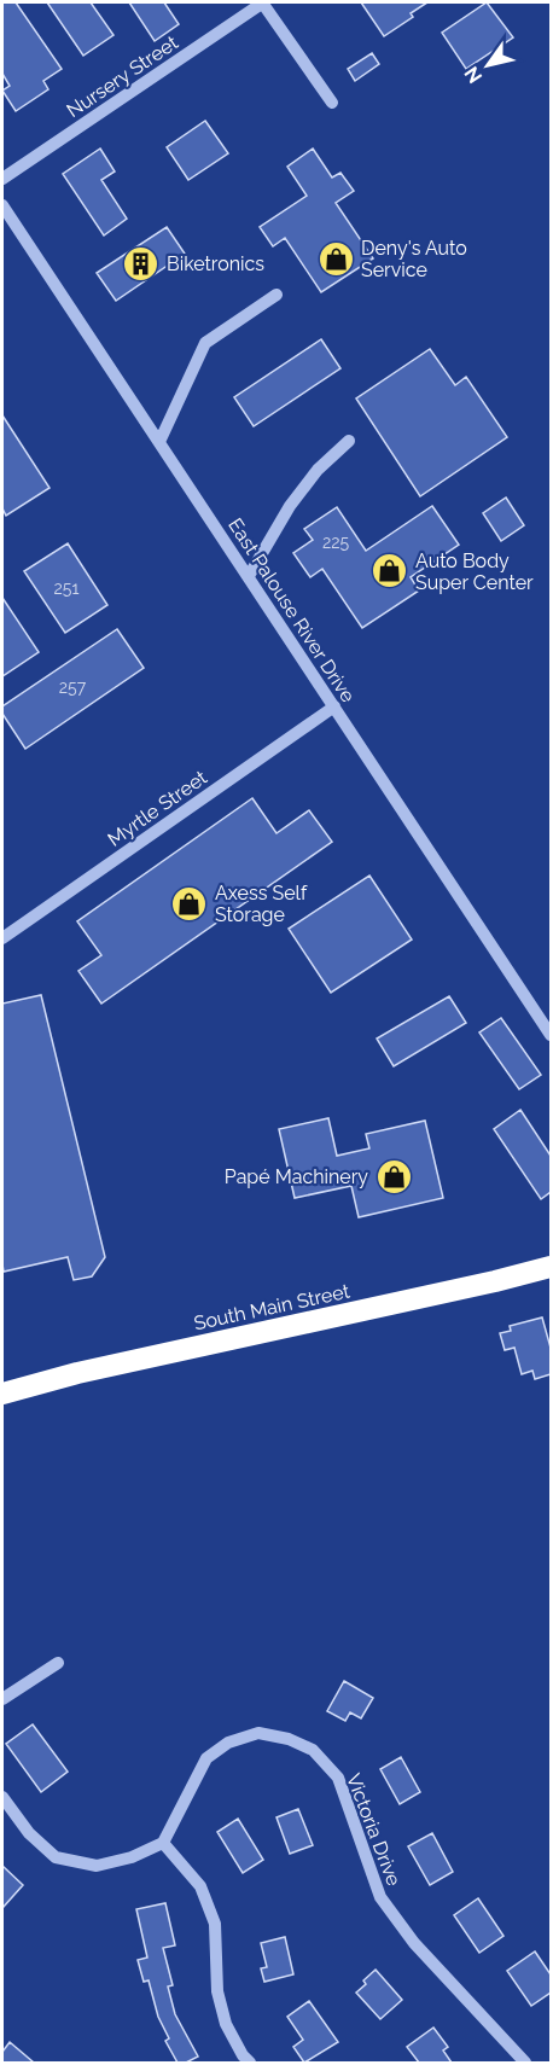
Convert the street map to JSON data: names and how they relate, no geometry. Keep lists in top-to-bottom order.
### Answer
{
  "streets": {
    "highway": ["South Main Street"],
    "street": [
      "Nursery Street",
      "East Palouse River Drive",
      "Myrtle Street",
      "Victoria Drive"
    ]
  },
  "crossings": [
    ["East Palouse River Drive", "Myrtle Street"]
  ],
  "places": {
    "shop": [
      "Deny's Auto Service",
      "Auto Body Super Center",
      "Axess Self Storage",
      "Papé Machinery"
    ],
    "building": ["Biketronics"]
  },
  "house_numbers": ["225", "251", "257"],
  "north": "bottom left"
}
